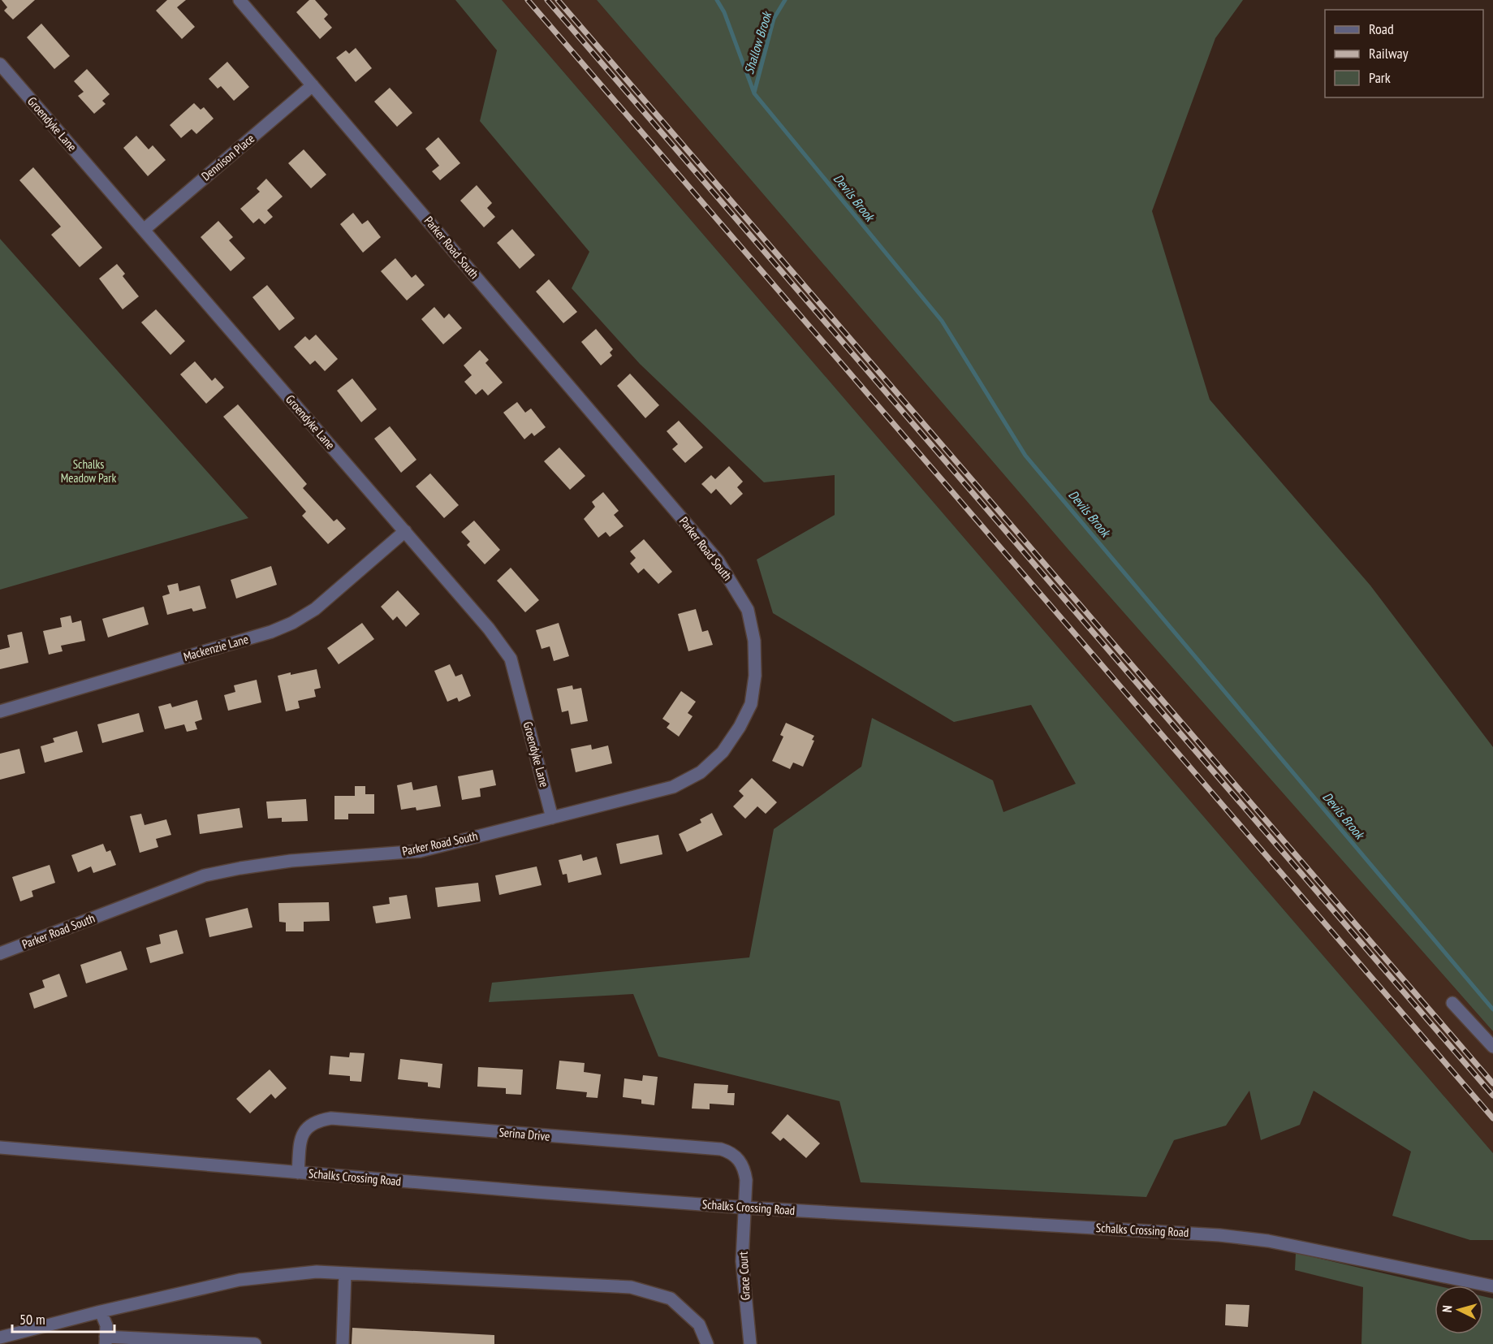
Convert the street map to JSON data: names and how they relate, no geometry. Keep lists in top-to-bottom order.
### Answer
{
  "streets": {
    "street": [
      "Groendyke Lane",
      "Dennison Place",
      "Parker Road South",
      "Mackenzie Lane",
      "Serina Drive",
      "Schalks Crossing Road",
      "Grace Court"
    ]
  },
  "crossings": [
    ["Groendyke Lane", "Dennison Place"],
    ["Groendyke Lane", "Parker Road South"],
    ["Groendyke Lane", "Mackenzie Lane"],
    ["Dennison Place", "Parker Road South"],
    ["Serina Drive", "Schalks Crossing Road"],
    ["Serina Drive", "Grace Court"],
    ["Schalks Crossing Road", "Grace Court"]
  ],
  "water": ["Shallow Brook", "Devils Brook"],
  "parks": ["Schalks Meadow Park"],
  "legend": ["Road", "Railway", "Park"],
  "scale_bar": "50 m",
  "north": "left"
}
